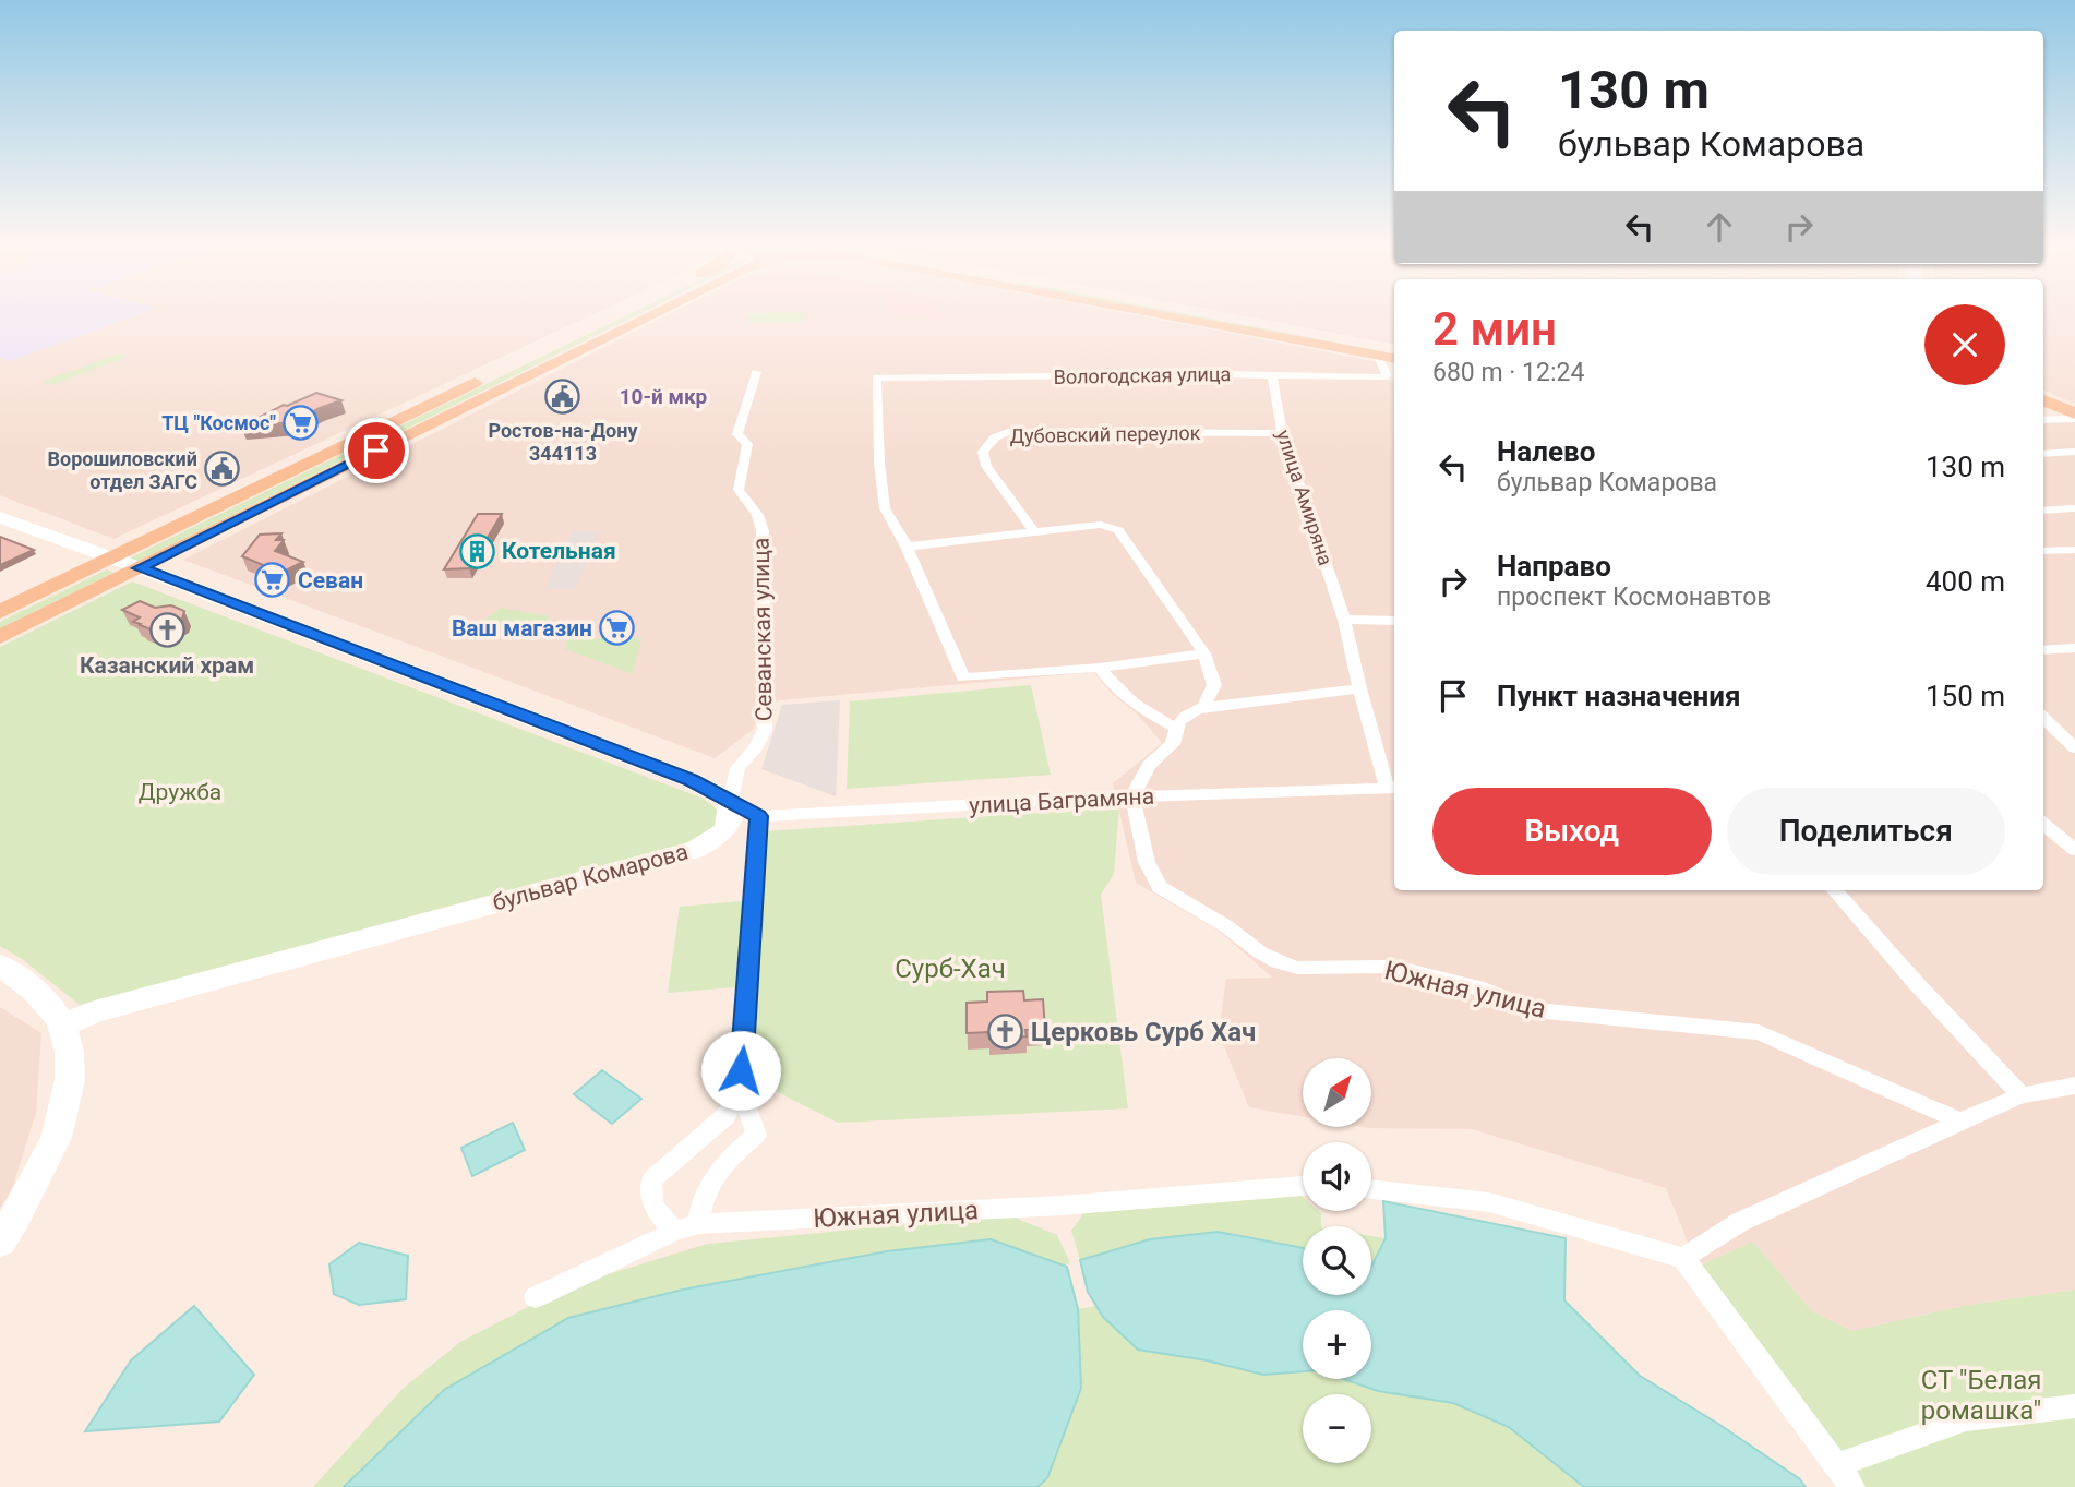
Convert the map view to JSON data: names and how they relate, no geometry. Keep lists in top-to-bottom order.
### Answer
{
  "streets": {
    "street": [
      "Вологодская улица",
      "Дубовский переулок",
      "улица Амиряна",
      "Севанская улица",
      "улица Баграмяна",
      "бульвар Комарова",
      "Южная улица"
    ]
  },
  "crossings": [
    ["Вологодская улица", "улица Амиряна"],
    ["Дубовский переулок", "улица Амиряна"],
    ["улица Амиряна", "улица Баграмяна"],
    ["Севанская улица", "бульвар Комарова"],
    ["улица Баграмяна", "Южная улица"]
  ],
  "districts": ["10-й мкр"],
  "parks": ["Дружба", "Сурб-Хач", "СТ \"Белая ромашка\""],
  "places": {
    "public building": ["Ростов-на-Дону 344113", "Ворошиловский отдел ЗАГС"],
    "supermarket": ["ТЦ \"Космос\"", "Севан", "Ваш магазин"],
    "building": ["Котельная"],
    "church": ["Казанский храм", "Церковь Сурб Хач"]
  },
  "north": "top right",
  "page": {
    "turn": ["130 m", "бульвар Комарова"],
    "heading": ["2 мин", "680 m · 12:24"],
    "list": [
      {
        "name": "Налево",
        "note": "бульвар Комарова",
        "value": "130 m"
      },
      {
        "name": "Направо",
        "note": "проспект Космонавтов",
        "value": "400 m"
      },
      {
        "name": "Пункт назначения",
        "value": "150 m"
      }
    ],
    "buttons": ["Выход", "Поделиться"],
    "map_buttons": ["+", "−"]
  }
}
